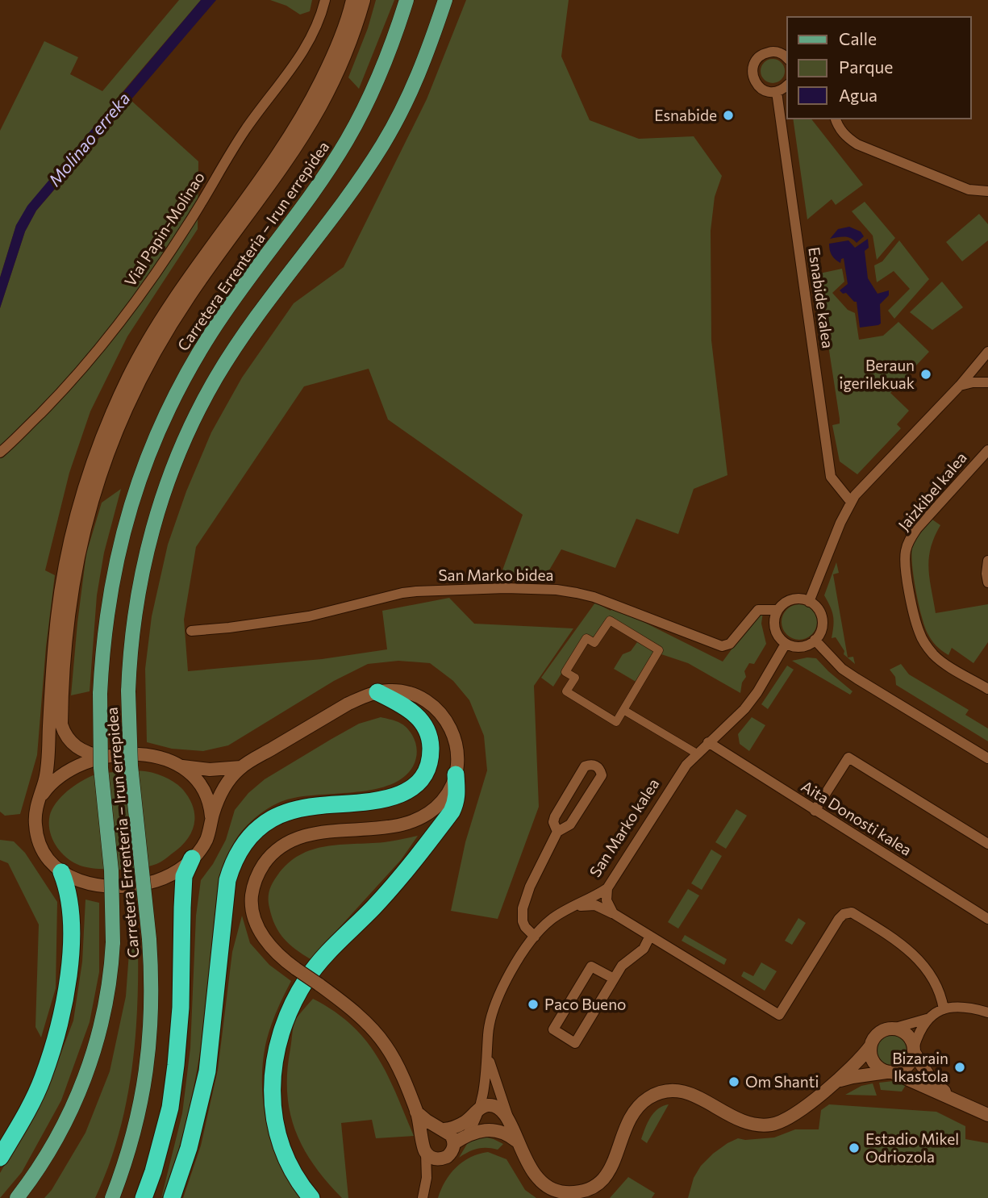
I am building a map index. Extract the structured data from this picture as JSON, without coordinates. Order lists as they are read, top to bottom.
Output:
{
  "streets": {
    "main road": ["Carretera Errenteria – Irun errepidea"],
    "street": [
      "Vial Papin-Molinao",
      "Esnabide kalea",
      "Jaizkibel kalea",
      "San Marko bidea",
      "Aita Donosti kalea",
      "San Marko kalea"
    ]
  },
  "crossings": [
    ["San Marko bidea", "San Marko kalea"],
    ["Aita Donosti kalea", "San Marko kalea"]
  ],
  "water": ["Molinao erreka"],
  "places": [
    "Esnabide",
    "Beraun igerilekuak",
    "Paco Bueno",
    "Bizarain Ikastola",
    "Om Shanti",
    "Estadio Mikel Odriozola"
  ],
  "legend": ["Calle", "Parque", "Agua"]
}
